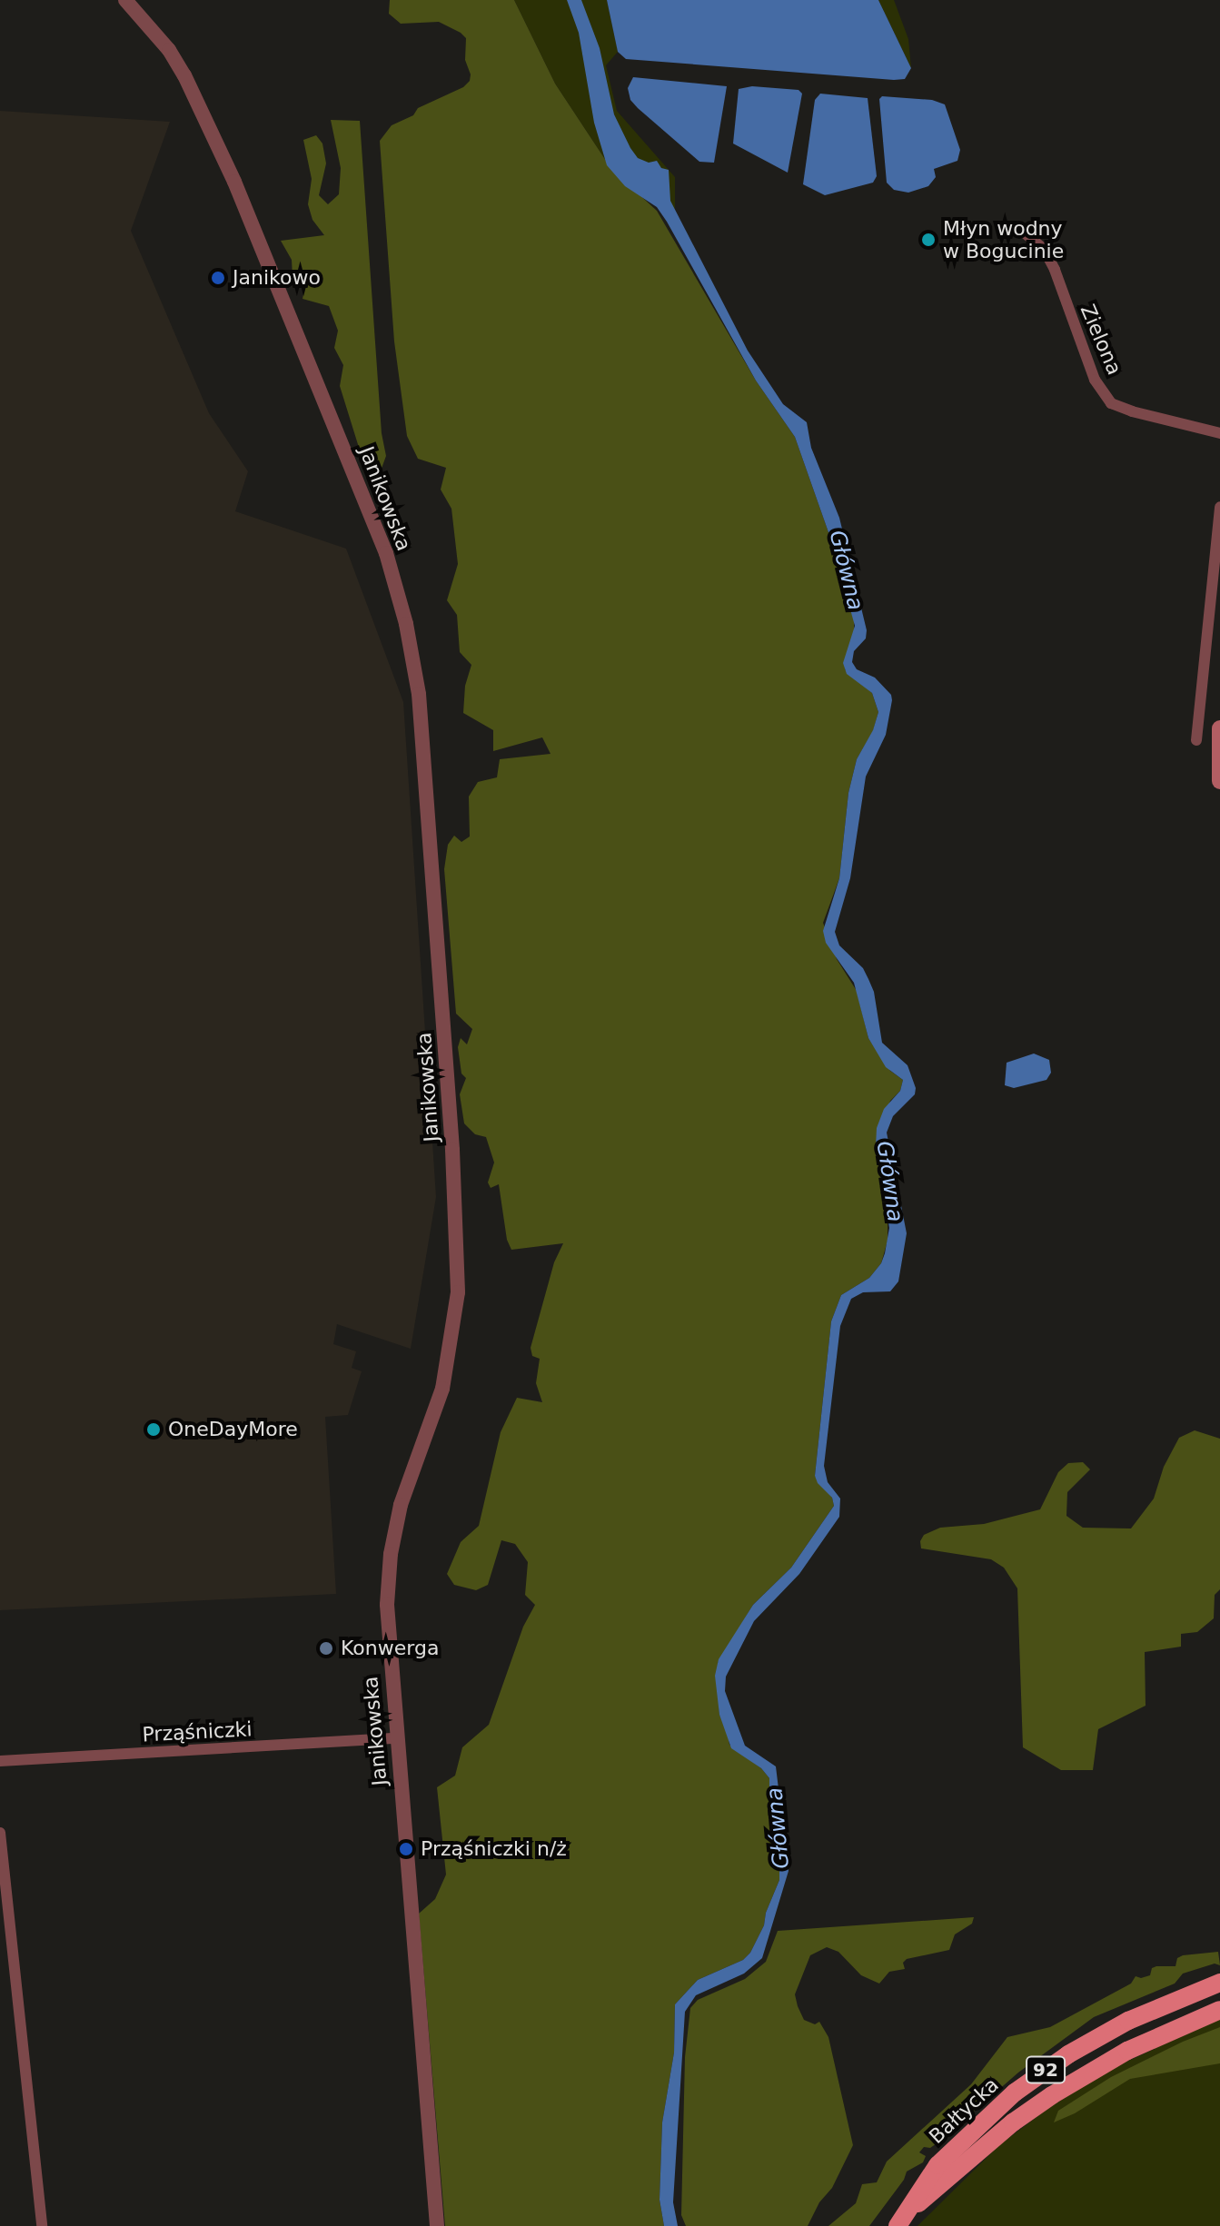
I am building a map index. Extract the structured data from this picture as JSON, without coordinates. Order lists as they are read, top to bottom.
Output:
{
  "streets": {
    "main road": ["92", "Bałtycka"],
    "street": ["Zielona", "Janikowska", "Prząśniczki"]
  },
  "crossings": [
    ["Janikowska", "Prząśniczki"]
  ],
  "water": ["Główna"],
  "places": [
    "Młyn wodny w Bogucinie",
    "Janikowo",
    "OneDayMore",
    "Konwerga",
    "Prząśniczki n/ż"
  ]
}
